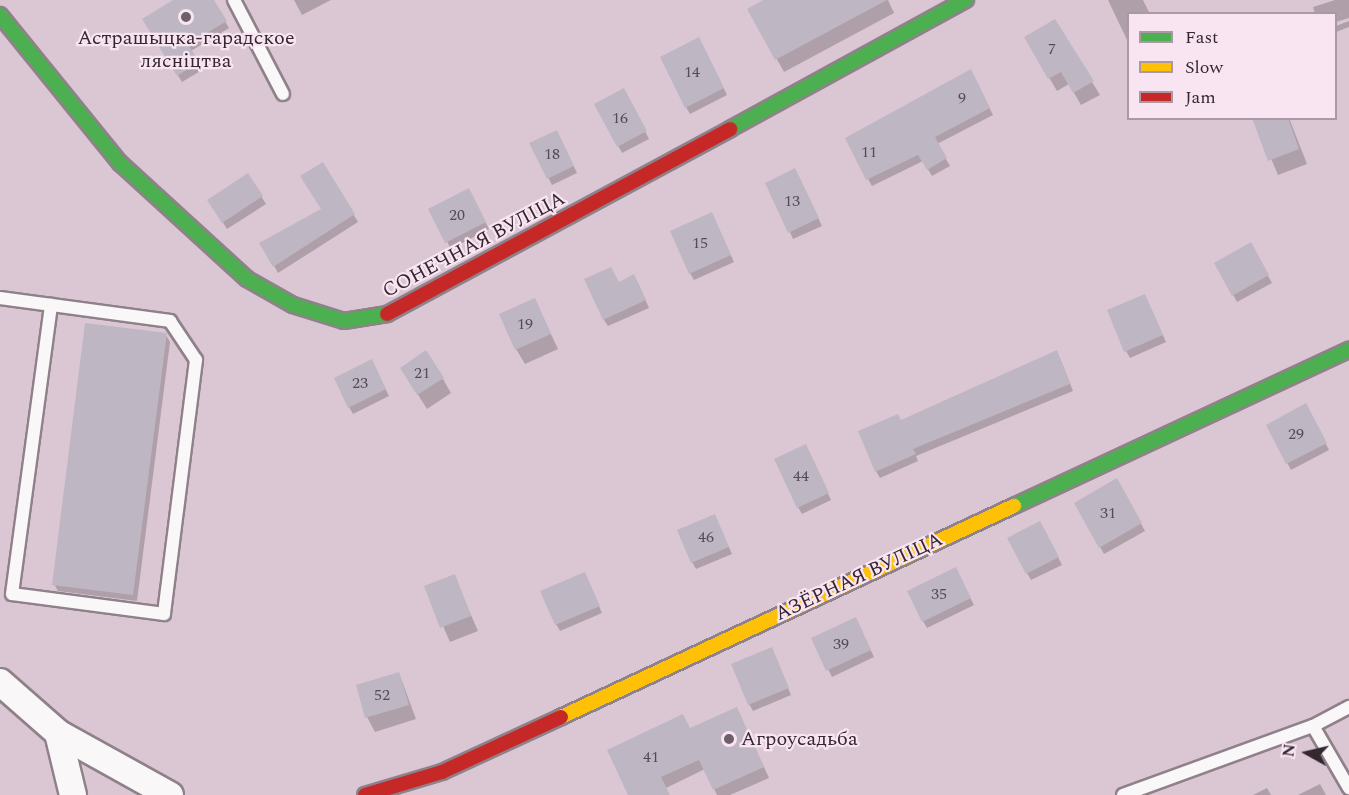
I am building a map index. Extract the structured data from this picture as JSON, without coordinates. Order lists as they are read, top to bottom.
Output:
{
  "streets": {
    "street": ["СОНЕЧНАЯ ВУЛІЦА", "АЗЁРНАЯ ВУЛІЦА"]
  },
  "places": ["Астрашыцка-гарадское лясніцтва", "Агроусадьба"],
  "house_numbers": [
    "7",
    "14",
    "9",
    "16",
    "11",
    "18",
    "13",
    "20",
    "15",
    "19",
    "21",
    "23",
    "29",
    "44",
    "31",
    "46",
    "35",
    "39",
    "52",
    "41"
  ],
  "legend": ["Fast", "Slow", "Jam"],
  "north": "left"
}
